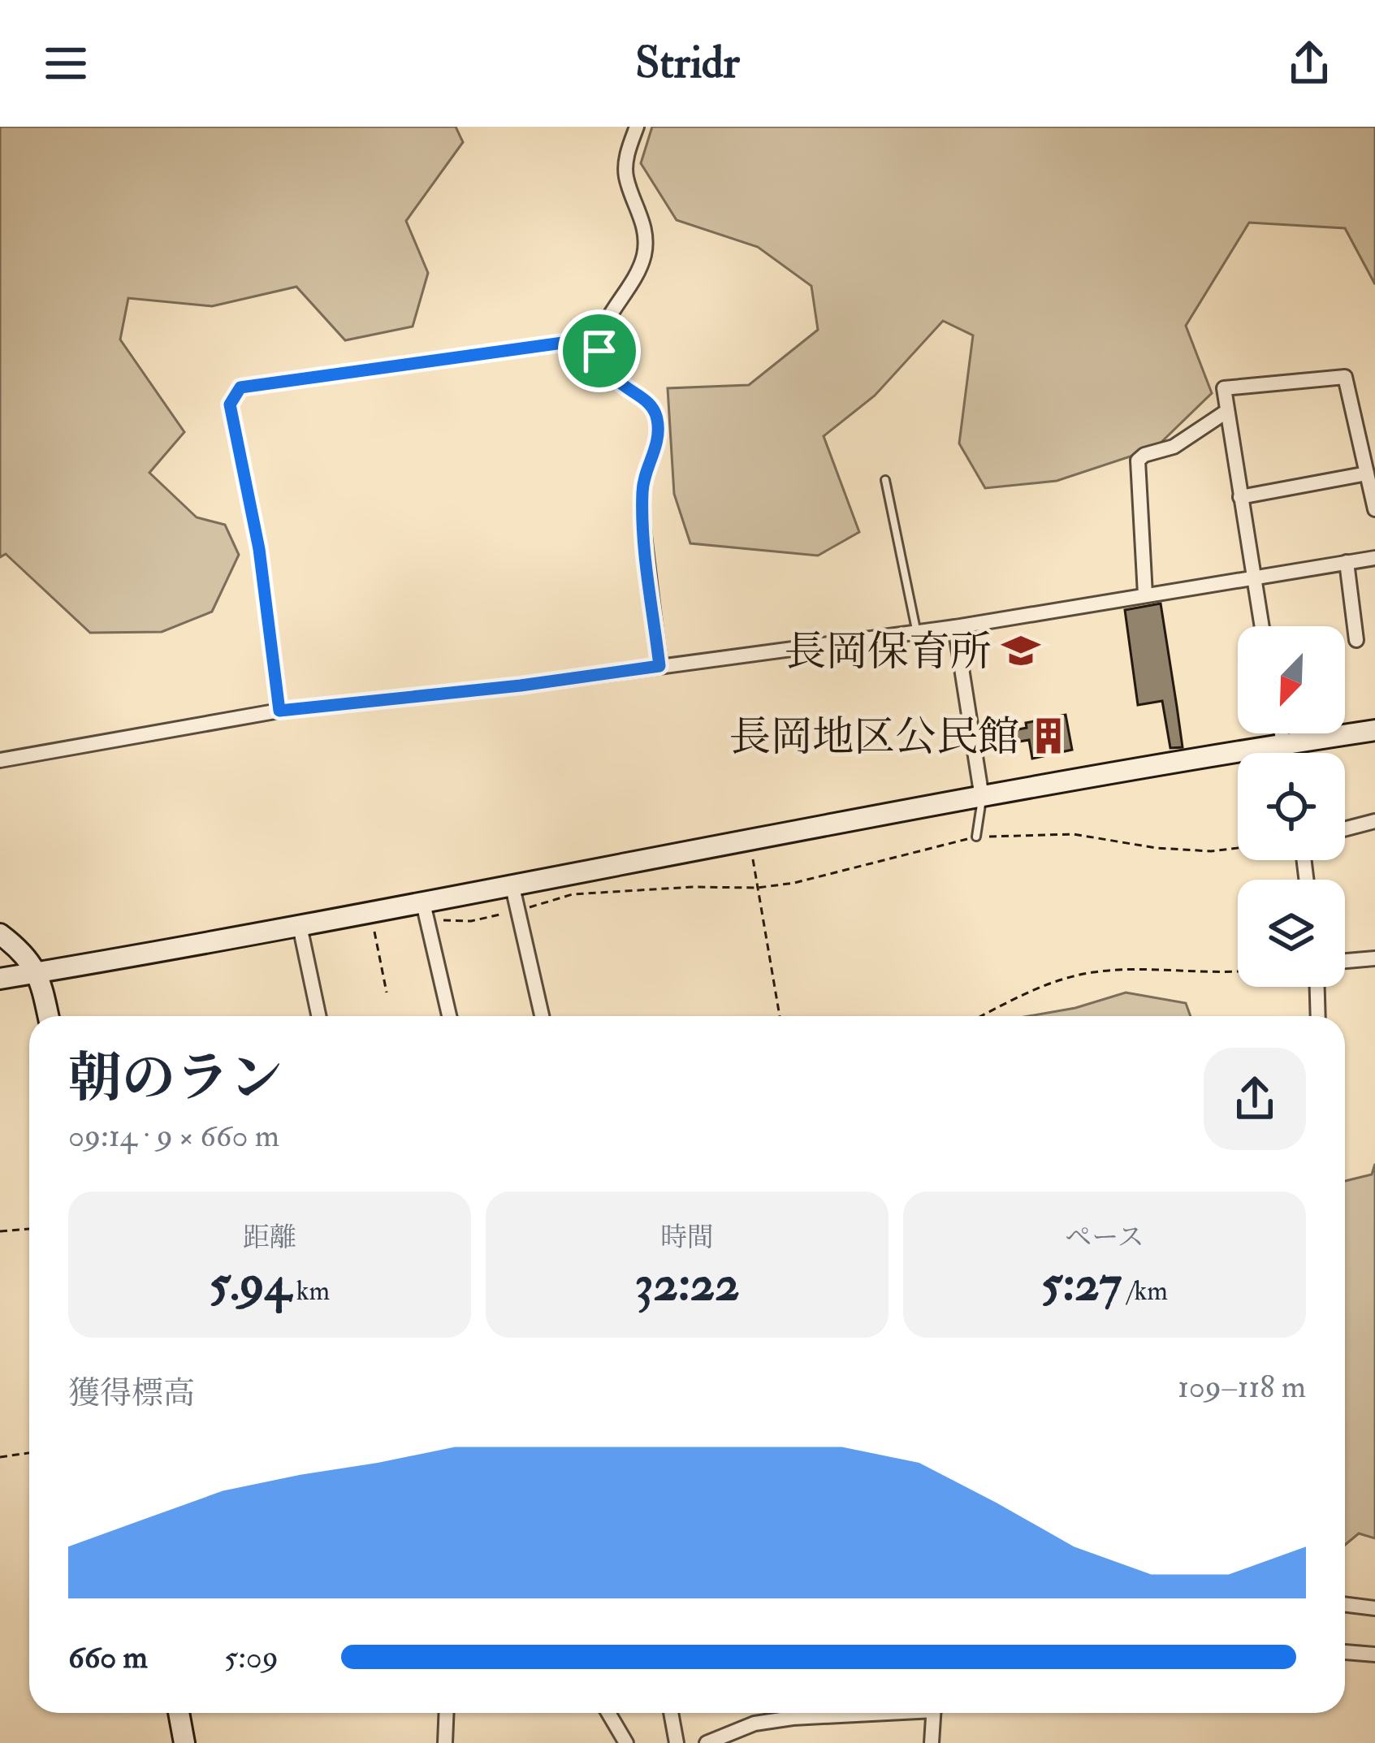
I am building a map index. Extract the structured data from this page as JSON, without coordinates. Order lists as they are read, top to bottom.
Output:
{
  "places": {
    "school or university": ["長岡保育所"],
    "building": ["長岡地区公民館"]
  },
  "north": "bottom left",
  "page": {
    "header": "Stridr",
    "heading": ["朝のラン", "09:14 · 9 × 660 m"],
    "stats": [
      ["距離", "5.94 km"],
      ["時間", "32:22"],
      ["ペース", "5:27 /km"]
    ],
    "chart": ["獲得標高", "109–118 m"],
    "list": [
      {
        "name": "660 m",
        "note": "5:09"
      }
    ]
  }
}
